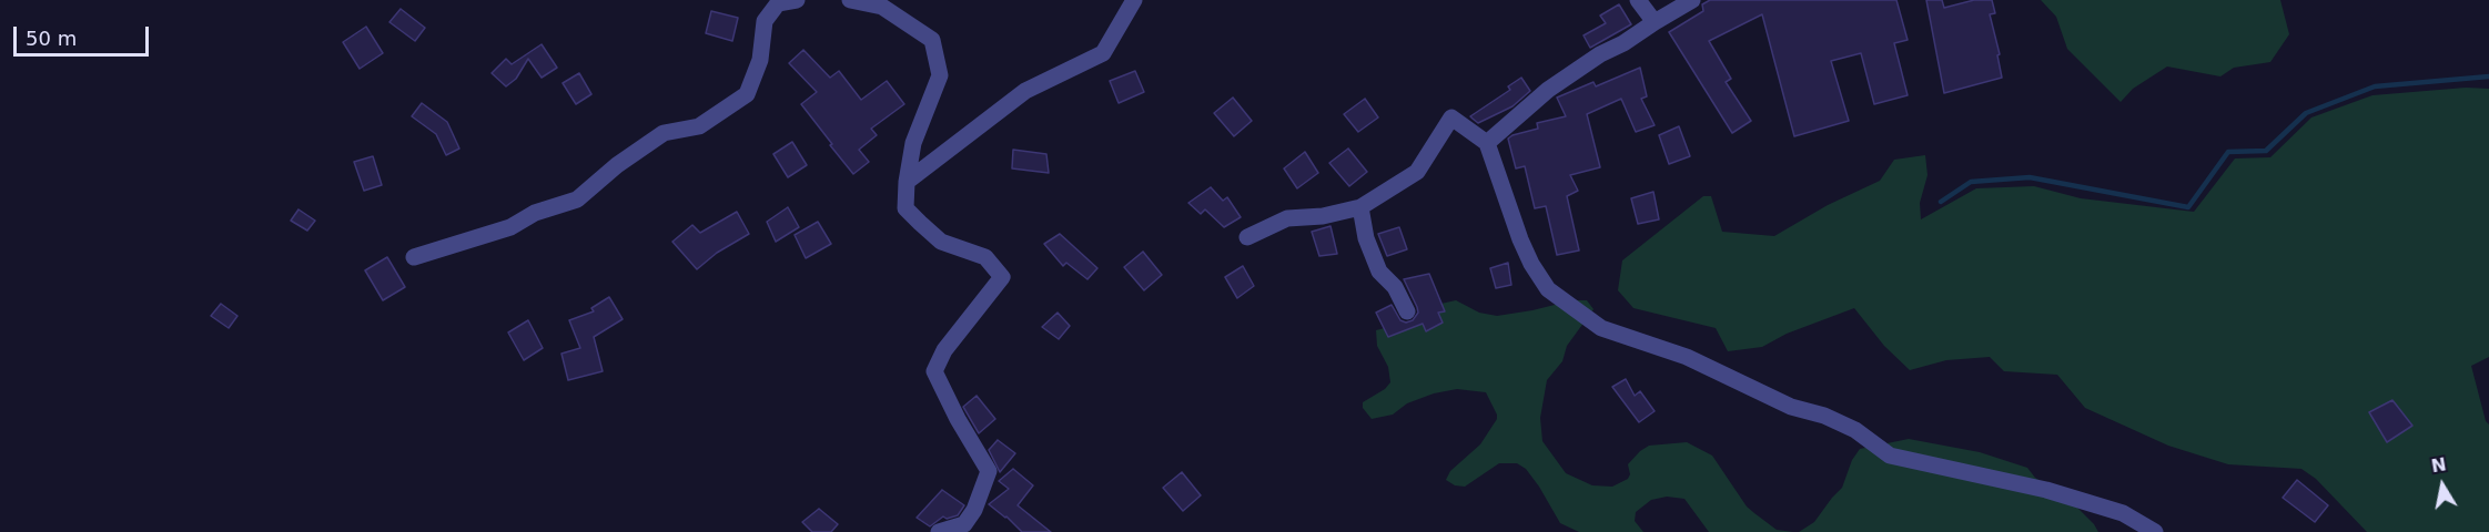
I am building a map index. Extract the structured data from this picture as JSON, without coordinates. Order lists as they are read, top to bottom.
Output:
{
  "scale_bar": "50 m",
  "north": "top"
}
